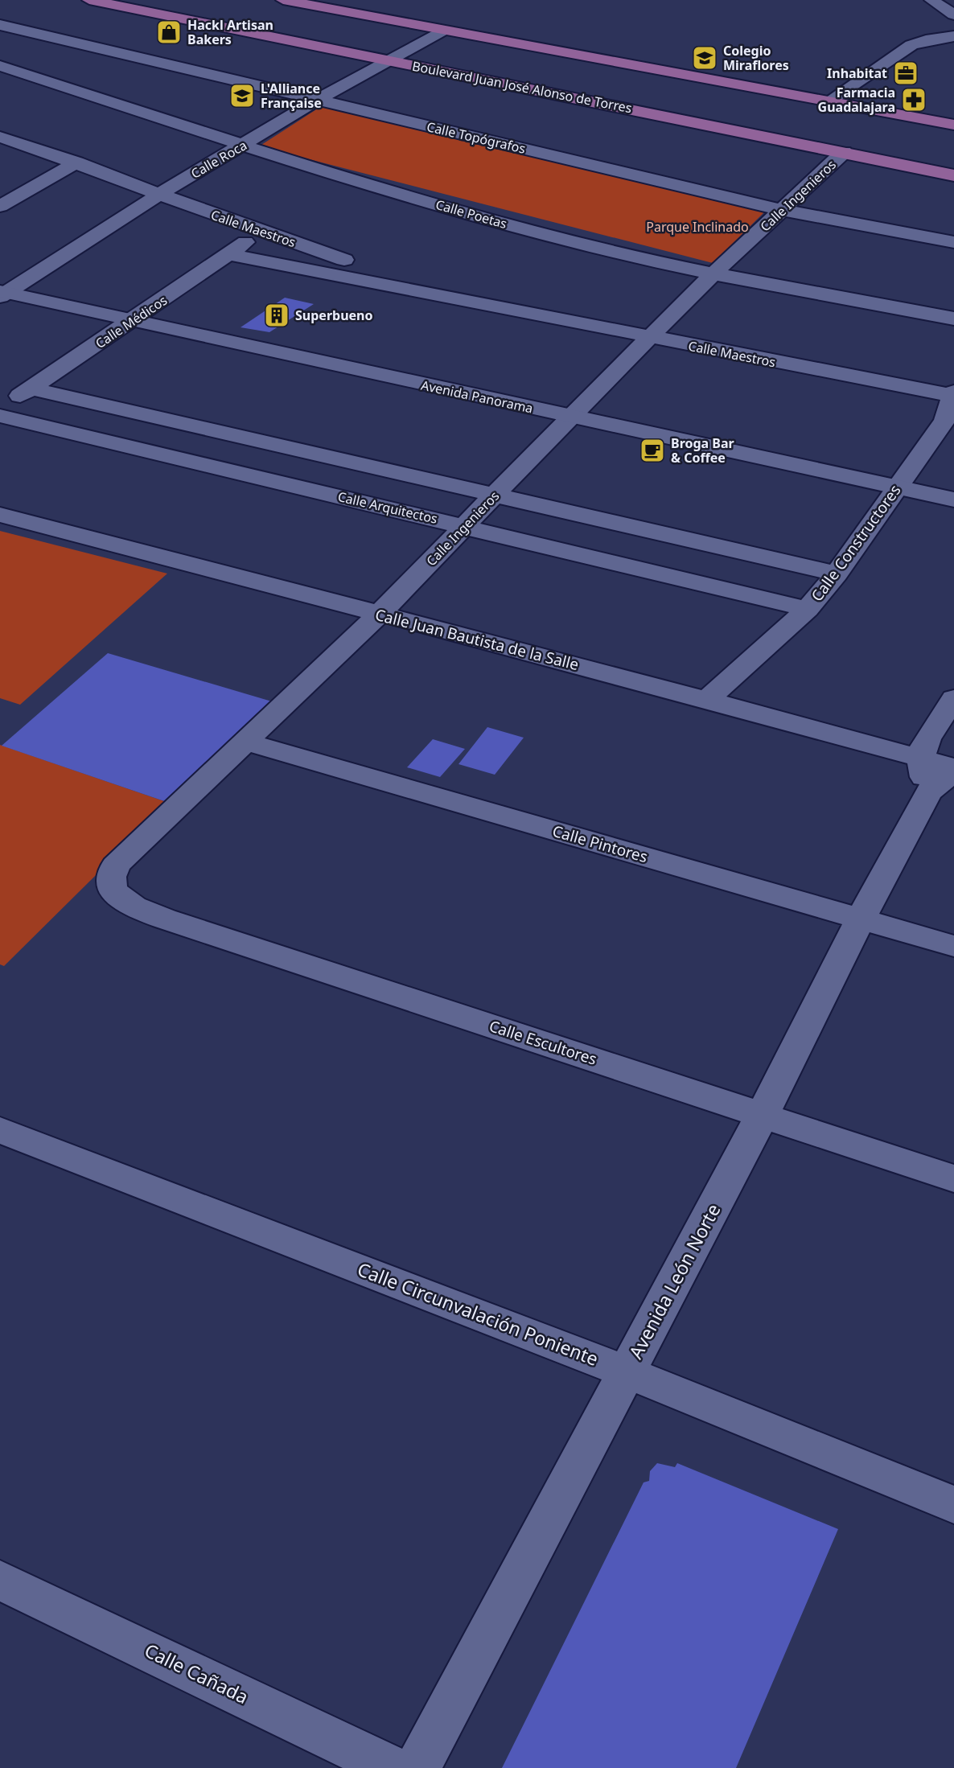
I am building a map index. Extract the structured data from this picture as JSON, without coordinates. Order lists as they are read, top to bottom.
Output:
{
  "streets": {
    "main road": ["Boulevard Juan José Alonso de Torres"],
    "street": [
      "Calle Topógrafos",
      "Calle Roca",
      "Calle Ingenieros",
      "Calle Poetas",
      "Calle Maestros",
      "Calle Médicos",
      "Avenida Panorama",
      "Calle Arquitectos",
      "Calle Constructores",
      "Calle Juan Bautista de la Salle",
      "Calle Pintores",
      "Calle Escultores",
      "Avenida León Norte",
      "Calle Circunvalación Poniente",
      "Calle Cañada"
    ]
  },
  "crossings": [
    ["Boulevard Juan José Alonso de Torres", "Calle Roca"],
    ["Boulevard Juan José Alonso de Torres", "Calle Ingenieros"],
    ["Calle Topógrafos", "Calle Roca"],
    ["Calle Topógrafos", "Calle Ingenieros"],
    ["Calle Roca", "Calle Poetas"],
    ["Calle Roca", "Calle Maestros"],
    ["Calle Roca", "Avenida Panorama"],
    ["Calle Ingenieros", "Calle Poetas"],
    ["Calle Ingenieros", "Calle Maestros"],
    ["Calle Ingenieros", "Avenida Panorama"],
    ["Calle Ingenieros", "Calle Arquitectos"],
    ["Calle Ingenieros", "Calle Juan Bautista de la Salle"],
    ["Calle Ingenieros", "Calle Pintores"],
    ["Calle Ingenieros", "Calle Escultores"],
    ["Calle Maestros", "Calle Médicos"],
    ["Calle Maestros", "Calle Constructores"],
    ["Calle Médicos", "Avenida Panorama"],
    ["Avenida Panorama", "Calle Constructores"],
    ["Calle Arquitectos", "Calle Constructores"],
    ["Calle Constructores", "Calle Juan Bautista de la Salle"],
    ["Calle Juan Bautista de la Salle", "Avenida León Norte"],
    ["Calle Pintores", "Avenida León Norte"],
    ["Calle Escultores", "Avenida León Norte"],
    ["Avenida León Norte", "Calle Circunvalación Poniente"]
  ],
  "parks": ["Parque Inclinado"],
  "places": {
    "shop": ["Hackl Artisan Bakers"],
    "school or university": ["Colegio Miraflores", "L'Alliance Française"],
    "office": ["Inhabitat"],
    "pharmacy": ["Farmacia Guadalajara"],
    "building": ["Superbueno"],
    "cafe": ["Broga Bar & Coffee"]
  }
}
